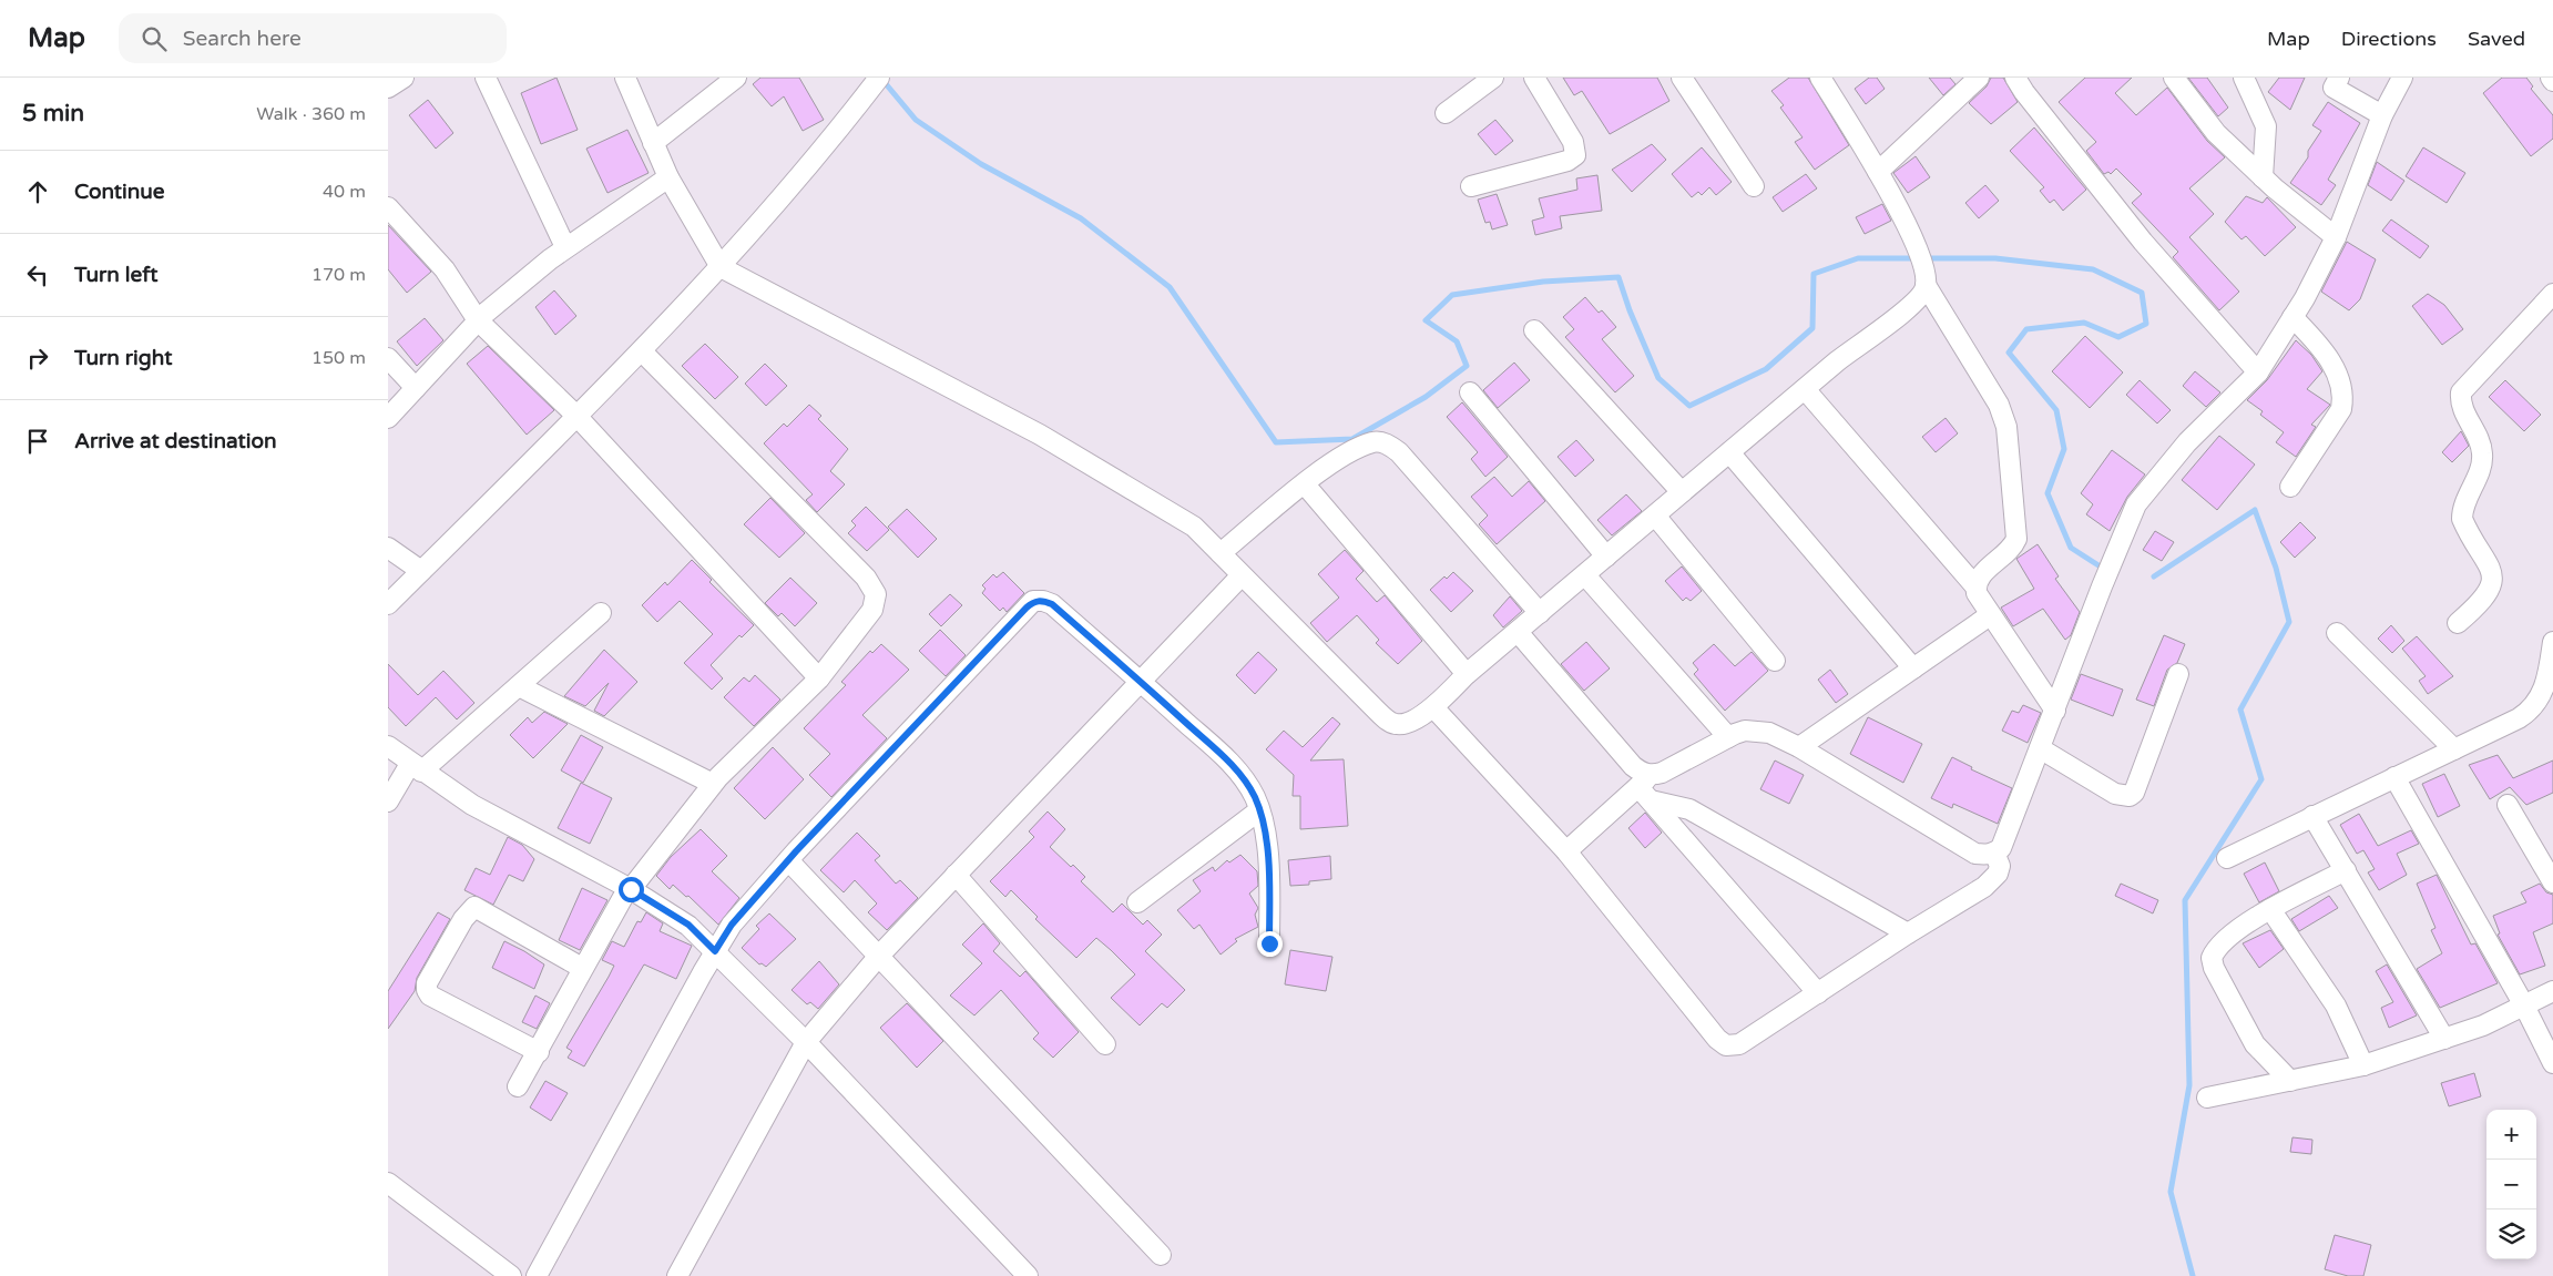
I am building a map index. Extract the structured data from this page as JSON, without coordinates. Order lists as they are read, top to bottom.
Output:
{
  "page": {
    "header": "Map",
    "search": "Search here",
    "nav": ["Map", "Directions", "Saved"],
    "heading": ["5 min", "Walk · 360 m"],
    "list": [
      ["Continue", "40 m"],
      ["Turn left", "170 m"],
      ["Turn right", "150 m"],
      "Arrive at destination"
    ],
    "map_buttons": ["+", "−"]
  }
}
